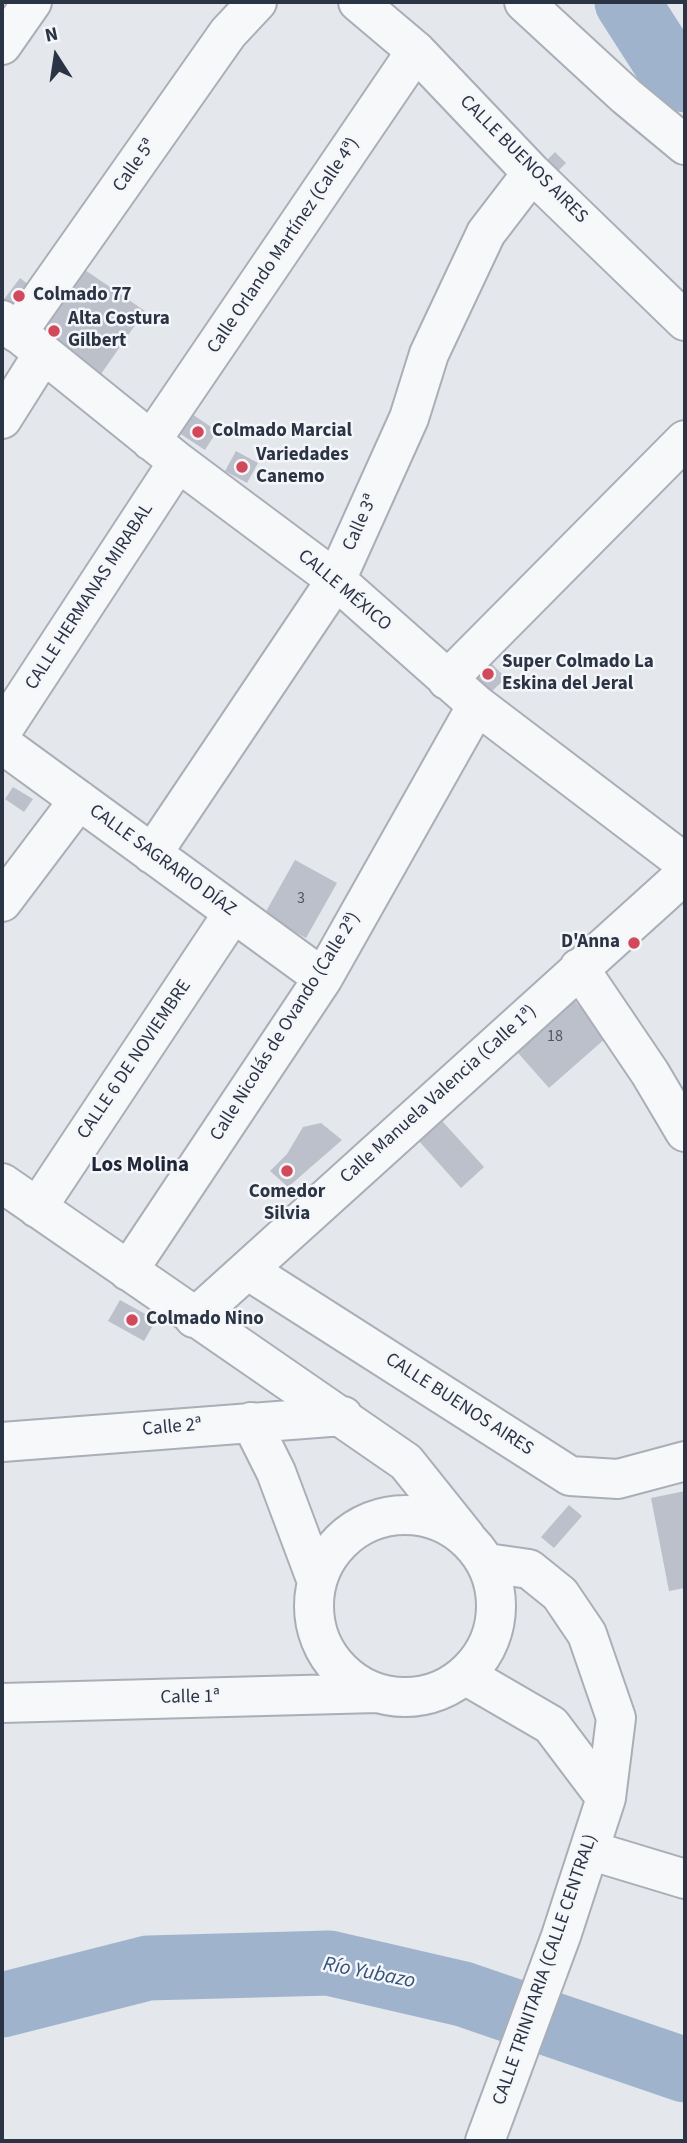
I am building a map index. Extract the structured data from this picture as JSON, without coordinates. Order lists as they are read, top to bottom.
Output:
{
  "streets": {
    "street": [
      "CALLE BUENOS AIRES",
      "Calle 5ª",
      "Calle Orlando Martínez (Calle 4ª)",
      "Calle 3ª",
      "CALLE MÉXICO",
      "CALLE HERMANAS MIRABAL",
      "CALLE SAGRARIO DÍAZ",
      "Calle Nicolás de Ovando (Calle 2ª)",
      "CALLE 6 DE NOVIEMBRE",
      "Calle Manuela Valencia (Calle 1ª)",
      "Calle 2ª",
      "Calle 1ª",
      "CALLE TRINITARIA (CALLE CENTRAL)"
    ]
  },
  "crossings": [
    ["CALLE BUENOS AIRES", "Calle Orlando Martínez (Calle 4ª)"],
    ["CALLE BUENOS AIRES", "Calle 3ª"],
    ["CALLE BUENOS AIRES", "Calle Manuela Valencia (Calle 1ª)"],
    ["Calle 5ª", "CALLE MÉXICO"],
    ["Calle Orlando Martínez (Calle 4ª)", "CALLE MÉXICO"],
    ["Calle Orlando Martínez (Calle 4ª)", "CALLE HERMANAS MIRABAL"],
    ["Calle 3ª", "CALLE MÉXICO"],
    ["Calle 3ª", "CALLE SAGRARIO DÍAZ"],
    ["CALLE MÉXICO", "CALLE HERMANAS MIRABAL"],
    ["CALLE MÉXICO", "Calle Nicolás de Ovando (Calle 2ª)"],
    ["CALLE SAGRARIO DÍAZ", "Calle Nicolás de Ovando (Calle 2ª)"],
    ["CALLE SAGRARIO DÍAZ", "CALLE 6 DE NOVIEMBRE"],
    ["Calle 1ª", "CALLE TRINITARIA (CALLE CENTRAL)"]
  ],
  "districts": ["Los Molina"],
  "water": ["Río Yubazo"],
  "places": [
    "Colmado 77",
    "Alta Costura Gilbert",
    "Colmado Marcial",
    "Variedades Canemo",
    "Super Colmado La Eskina del Jeral",
    "D'Anna",
    "Comedor Silvia",
    "Colmado Nino"
  ],
  "house_numbers": ["3", "18"],
  "north": "top"
}
